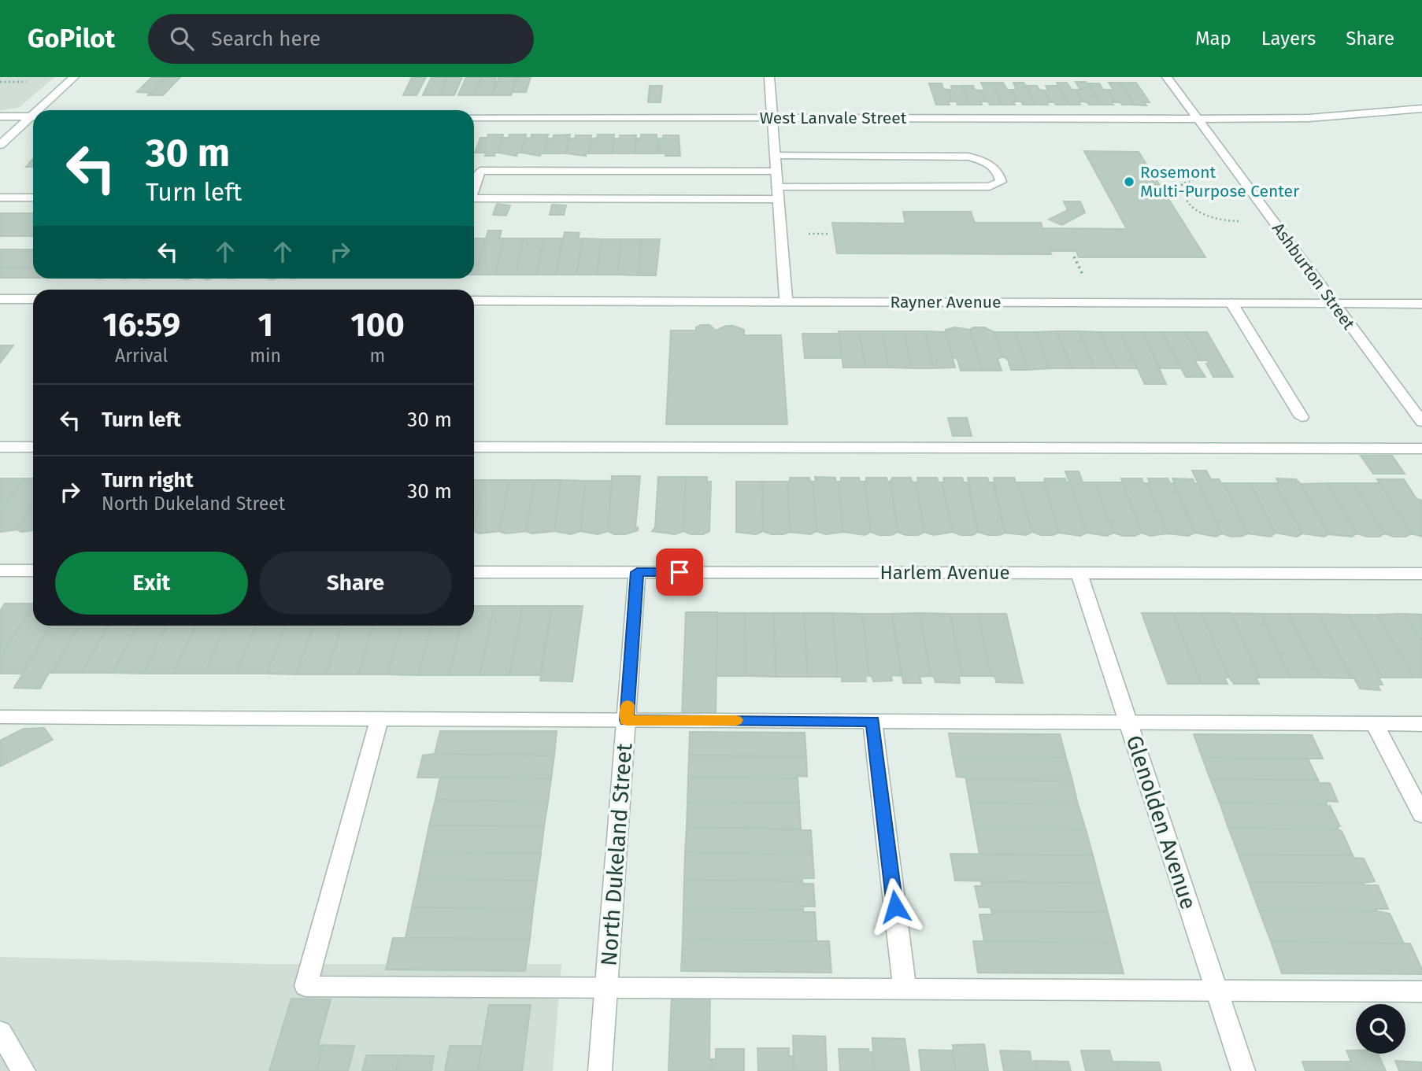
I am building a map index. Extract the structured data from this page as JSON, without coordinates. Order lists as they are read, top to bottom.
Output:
{
  "streets": {
    "street": [
      "West Lanvale Street",
      "Ashburton Street",
      "Rayner Avenue",
      "Harlem Avenue",
      "Glenolden Avenue",
      "North Dukeland Street"
    ]
  },
  "crossings": [
    ["West Lanvale Street", "Ashburton Street"],
    ["Ashburton Street", "Rayner Avenue"],
    ["Harlem Avenue", "Glenolden Avenue"],
    ["Harlem Avenue", "North Dukeland Street"]
  ],
  "places": ["Rosemont Multi-Purpose Center"],
  "page": {
    "header": "GoPilot",
    "search": "Search here",
    "nav": ["Map", "Layers", "Share"],
    "turn": ["30 m", "Turn left"],
    "eta": [
      "16:59",
      "Arrival",
      "1",
      "min",
      "100",
      "m"
    ],
    "list": [
      {
        "name": "Turn left",
        "value": "30 m"
      },
      {
        "name": "Turn right",
        "note": "North Dukeland Street",
        "value": "30 m"
      }
    ],
    "buttons": ["Exit", "Share"]
  }
}
